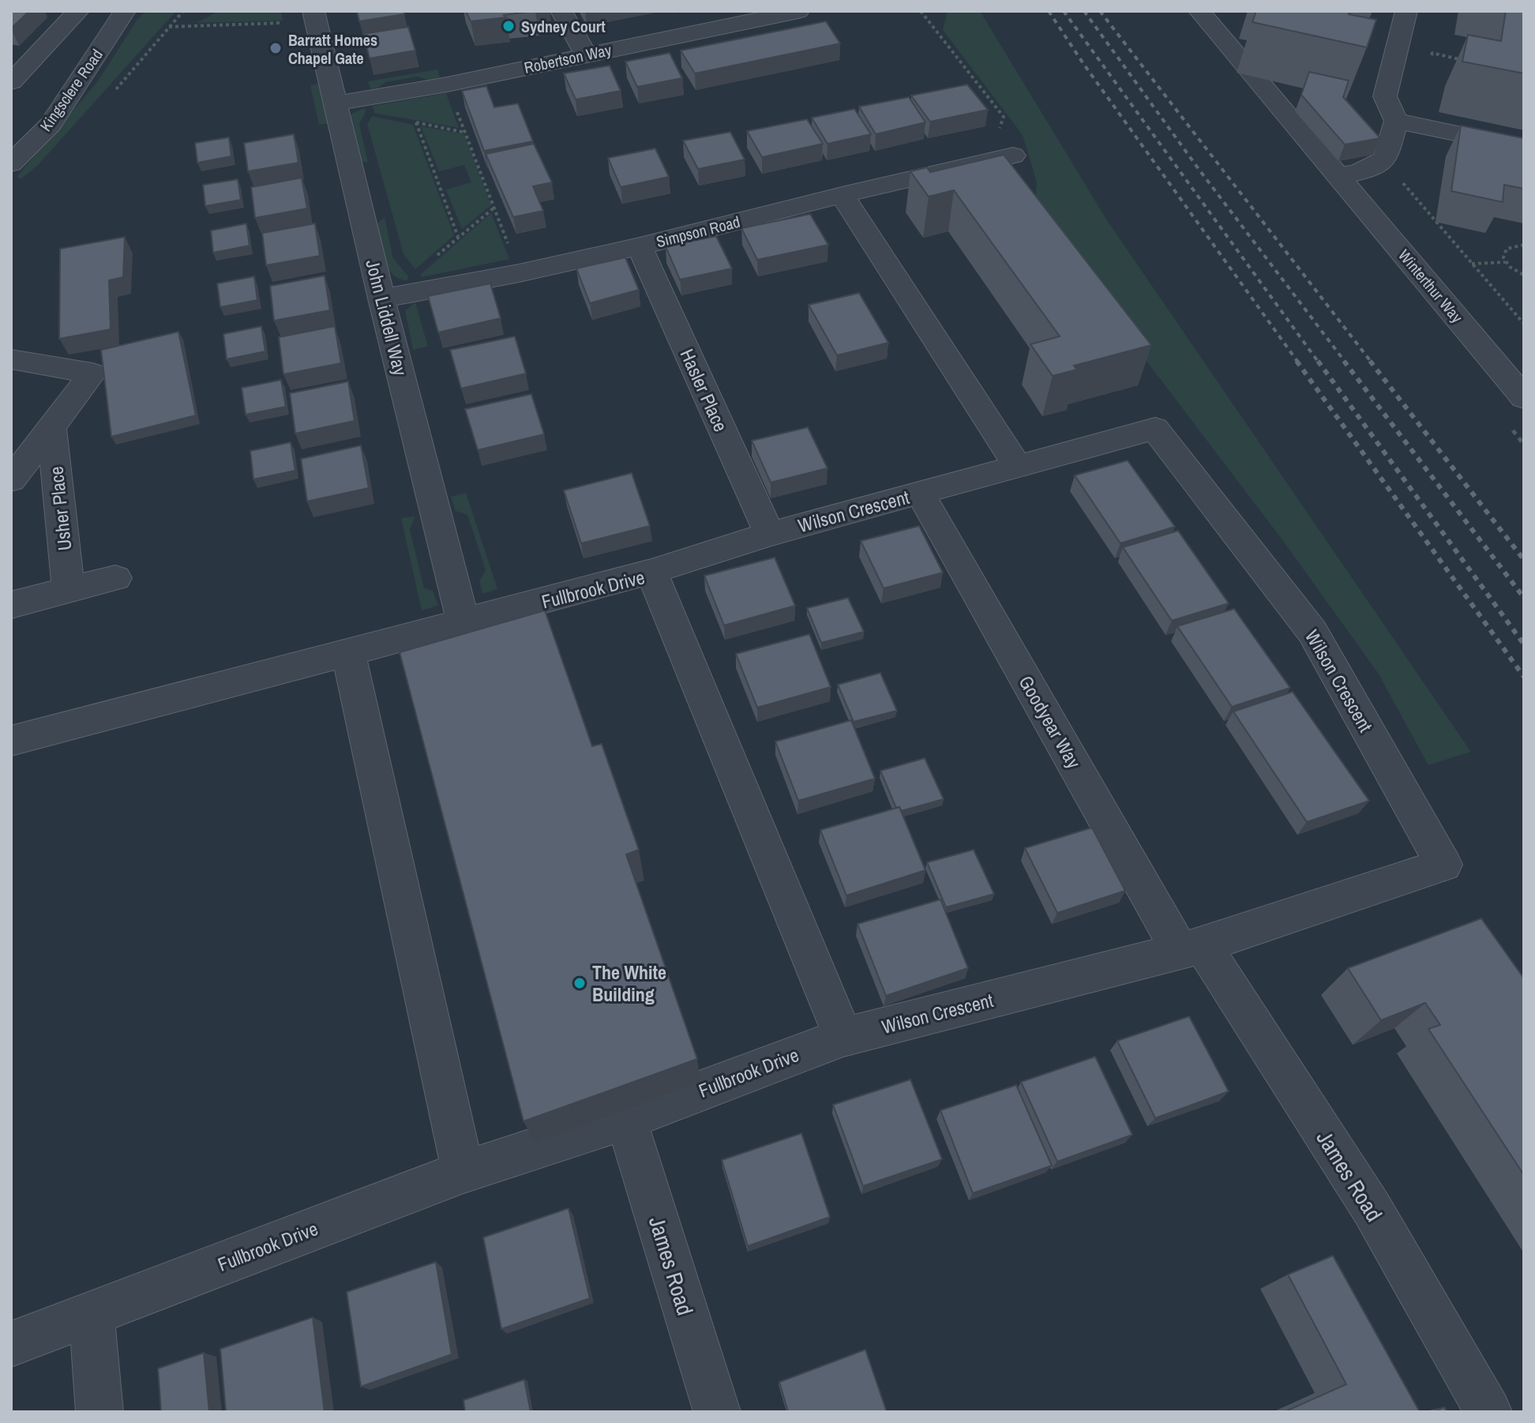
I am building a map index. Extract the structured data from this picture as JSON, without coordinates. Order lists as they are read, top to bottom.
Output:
{
  "streets": {
    "street": [
      "Robertson Way",
      "Kingsclere Road",
      "Simpson Road",
      "Winterthur Way",
      "John Liddell Way",
      "Hasler Place",
      "Usher Place",
      "Wilson Crescent",
      "Fullbrook Drive",
      "Goodyear Way",
      "James Road"
    ]
  },
  "crossings": [
    ["Robertson Way", "John Liddell Way"],
    ["Simpson Road", "John Liddell Way"],
    ["Simpson Road", "Hasler Place"],
    ["John Liddell Way", "Fullbrook Drive"],
    ["Hasler Place", "Wilson Crescent"],
    ["Wilson Crescent", "Fullbrook Drive"],
    ["Wilson Crescent", "Goodyear Way"],
    ["Wilson Crescent", "James Road"],
    ["Fullbrook Drive", "James Road"],
    ["Goodyear Way", "James Road"]
  ],
  "places": ["Sydney Court", "Barratt Homes Chapel Gate", "The White Building"]
}
